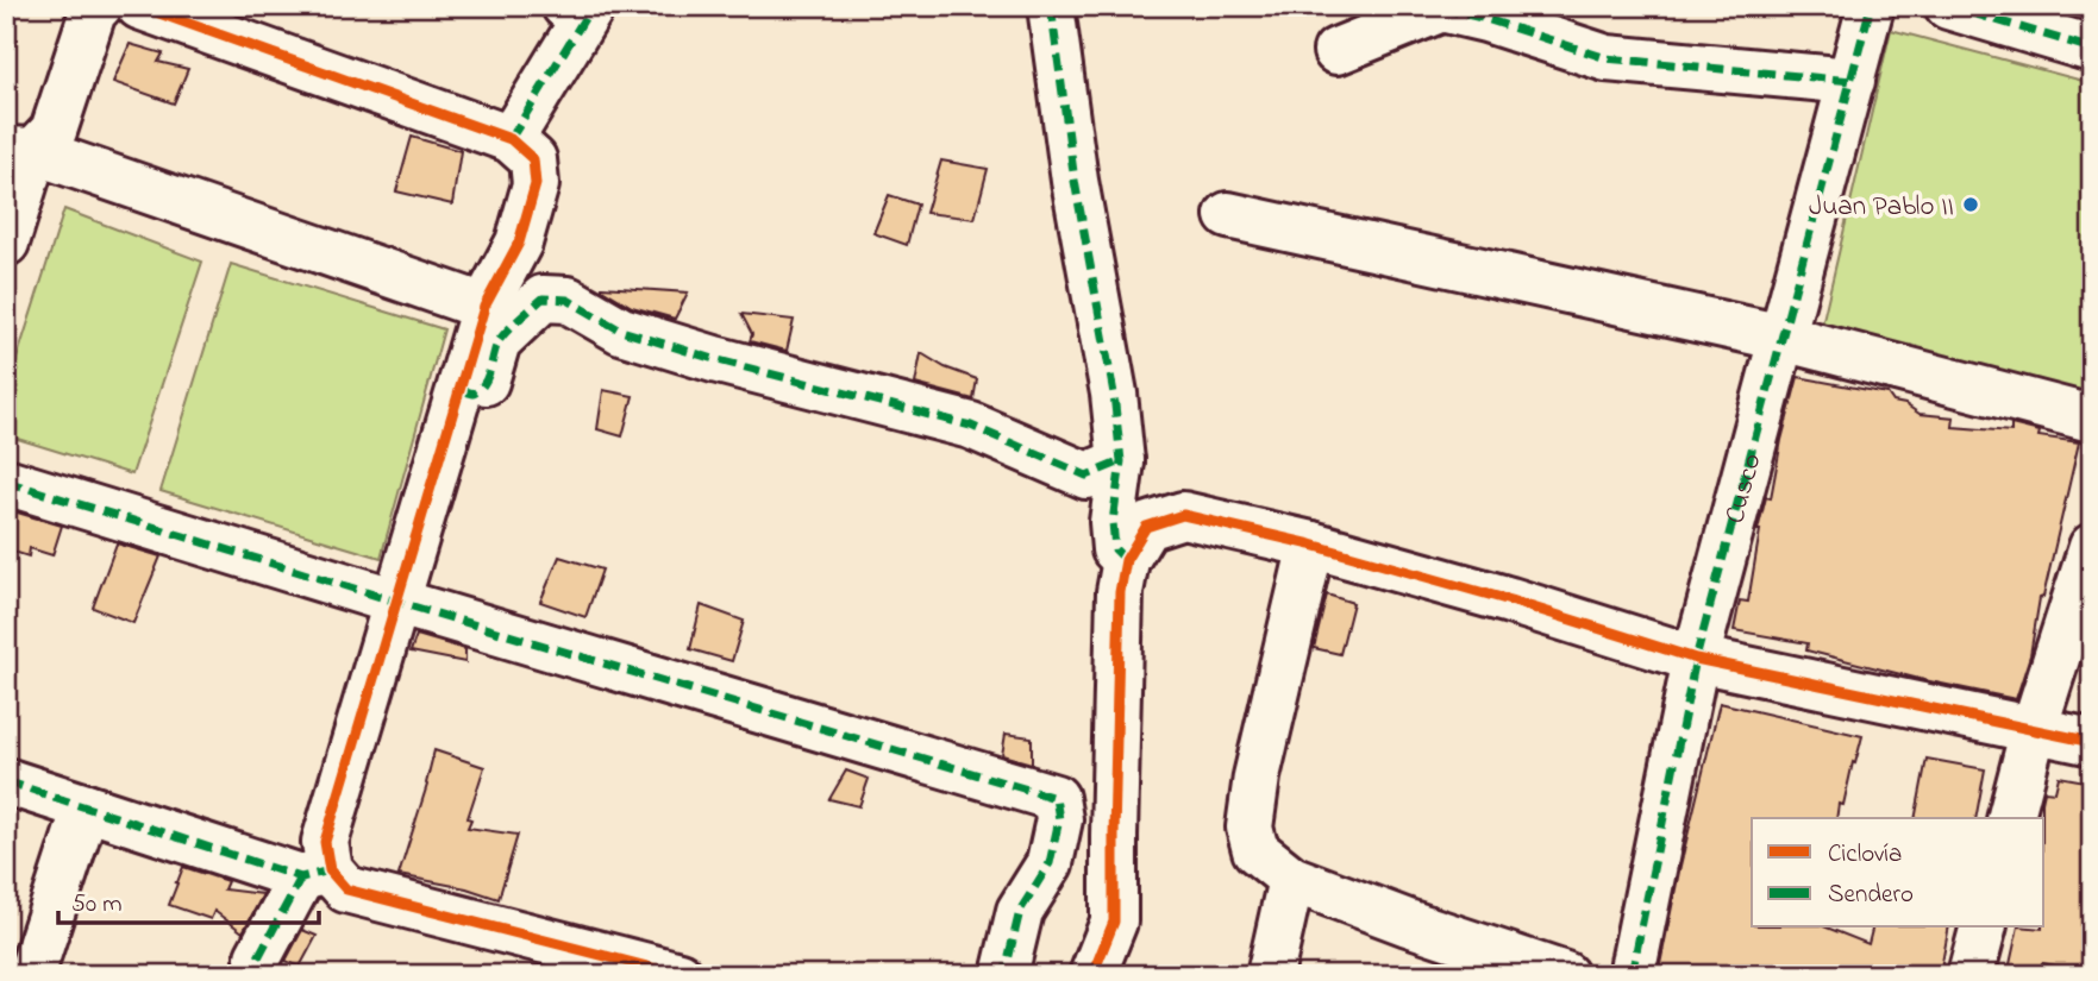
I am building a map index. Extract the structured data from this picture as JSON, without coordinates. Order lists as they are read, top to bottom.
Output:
{
  "streets": {
    "street": ["Cusco"]
  },
  "places": ["Juan Pablo II"],
  "legend": ["Ciclovía", "Sendero"],
  "scale_bar": "50 m"
}
